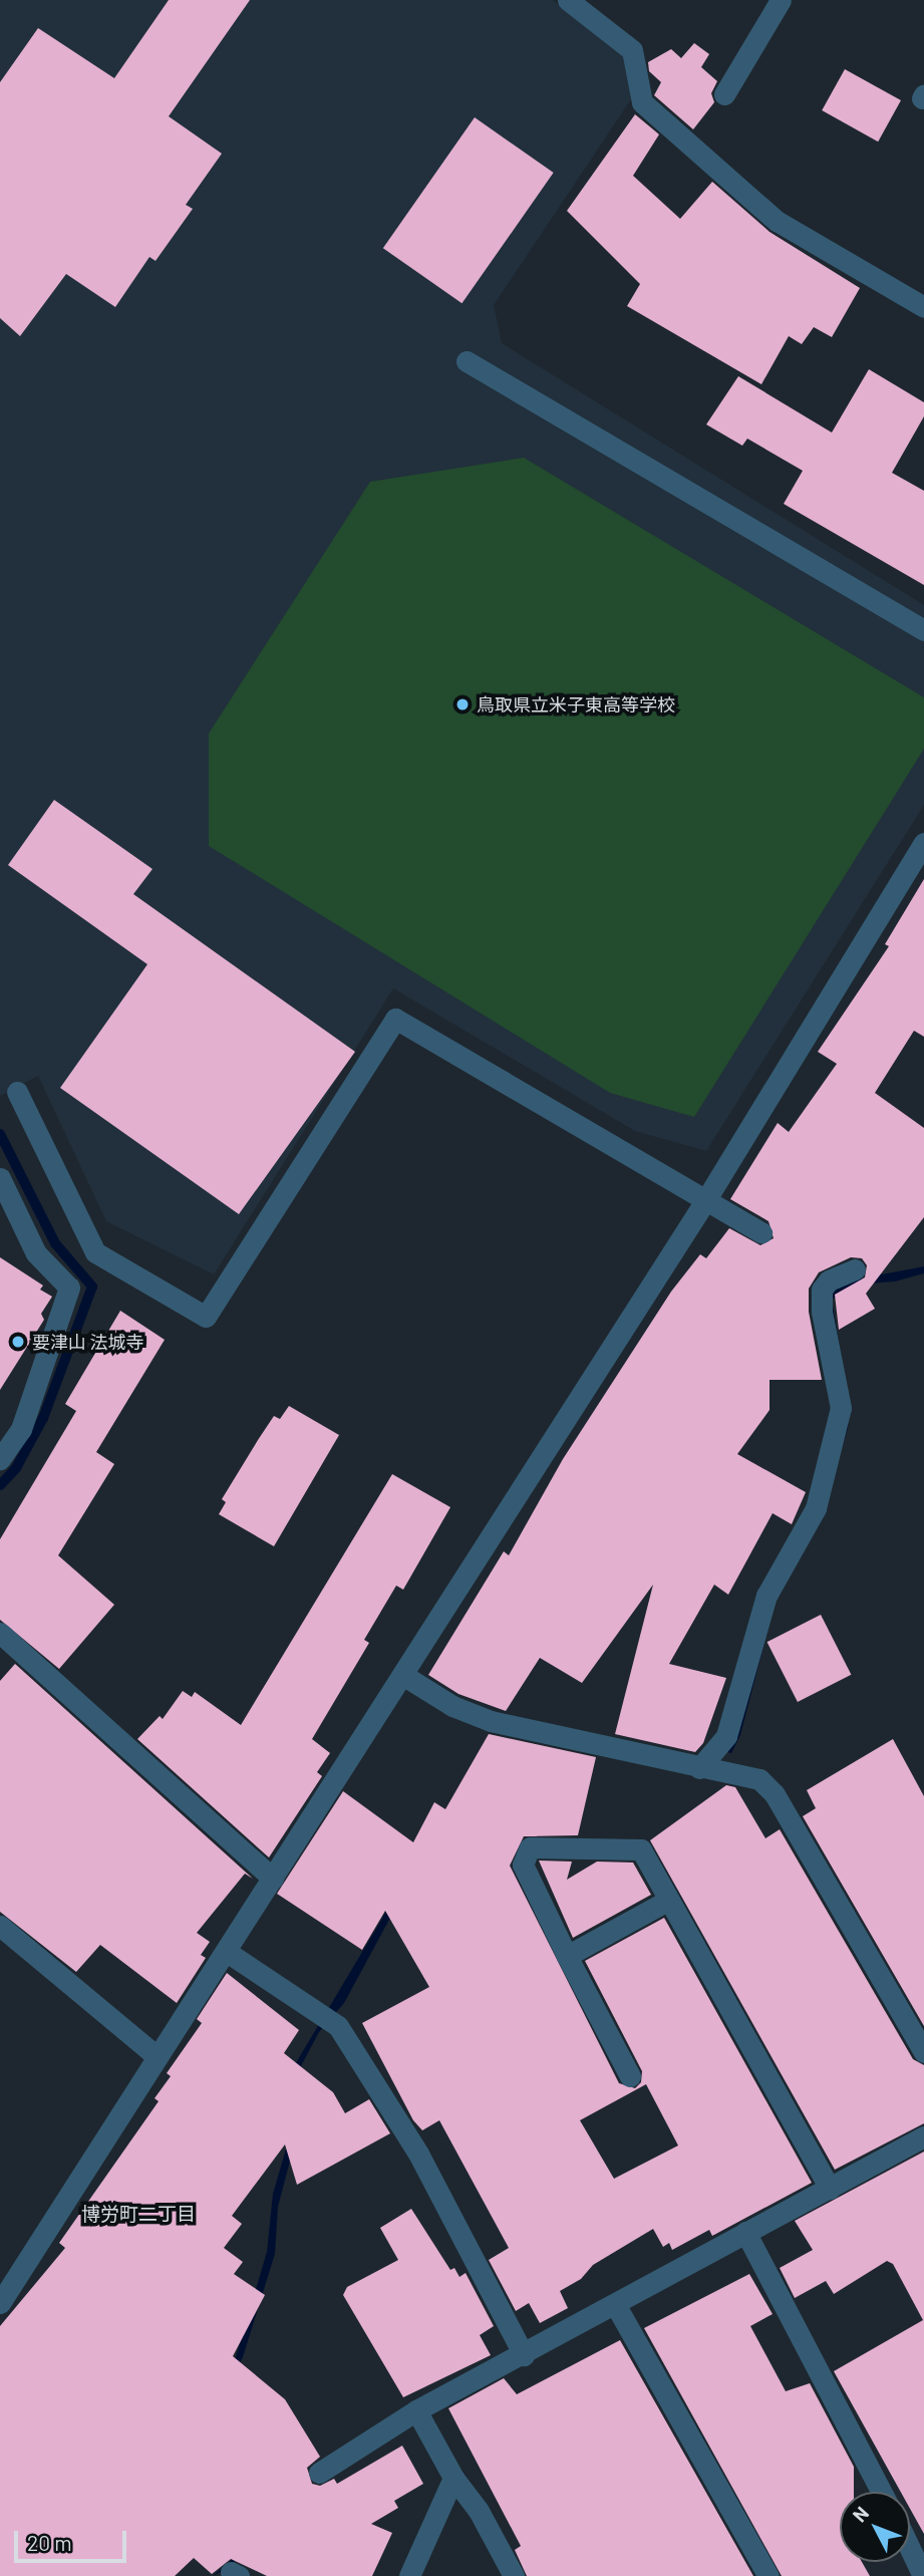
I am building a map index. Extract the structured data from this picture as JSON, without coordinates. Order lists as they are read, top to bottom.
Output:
{
  "districts": ["博労町二丁目"],
  "places": ["鳥取県立米子東高等学校", "要津山 法城寺"],
  "scale_bar": "20 m",
  "north": "top left"
}
